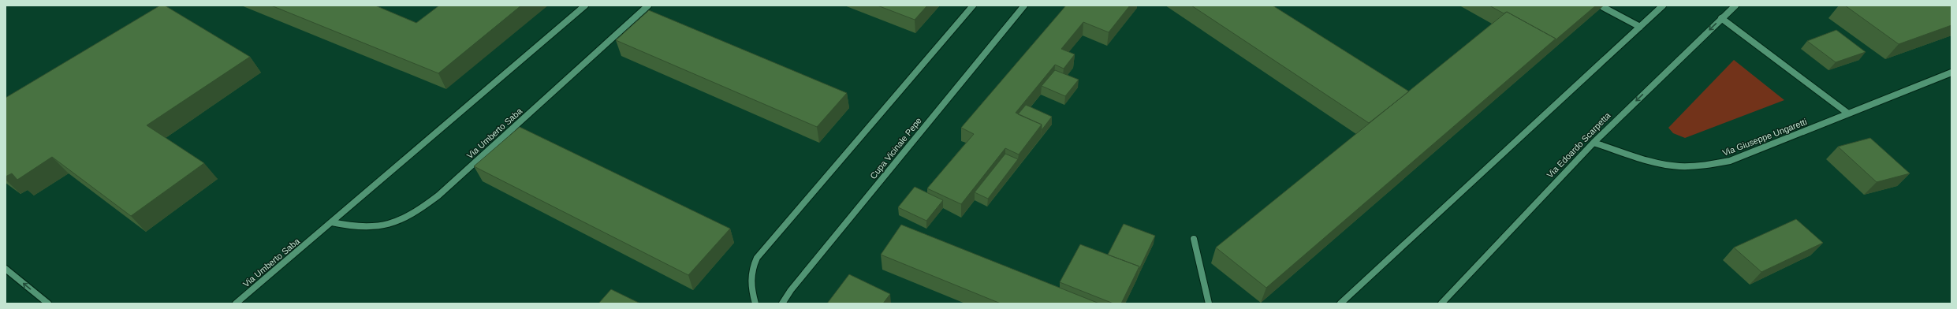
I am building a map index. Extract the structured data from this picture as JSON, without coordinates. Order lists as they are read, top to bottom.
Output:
{
  "streets": {
    "street": [
      "Via Umberto Saba",
      "Via Giuseppe Ungaretti",
      "Via Edoardo Scarpetta",
      "Cupa Vicinale Pepe"
    ]
  },
  "crossings": [
    ["Via Giuseppe Ungaretti", "Via Edoardo Scarpetta"]
  ]
}
